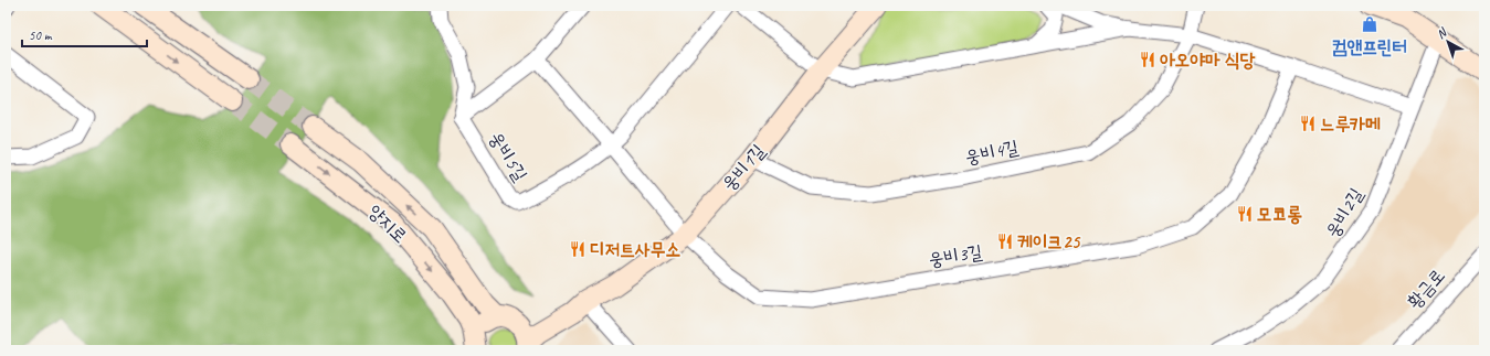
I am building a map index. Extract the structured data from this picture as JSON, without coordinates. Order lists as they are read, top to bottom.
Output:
{
  "streets": {
    "street": [
      "웅비4길",
      "웅비5길",
      "웅비1길",
      "웅비2길",
      "양지로",
      "웅비3길",
      "황금로"
    ]
  },
  "crossings": [
    ["웅비4길", "웅비1길"],
    ["웅비1길", "웅비3길"]
  ],
  "places": {
    "shop": ["컴앤프린터"],
    "restaurant": [
      "아오야마 식당",
      "느루카메",
      "모코롱",
      "케이크25",
      "디저트사무소"
    ]
  },
  "scale_bar": "50 m",
  "north": "top left"
}
